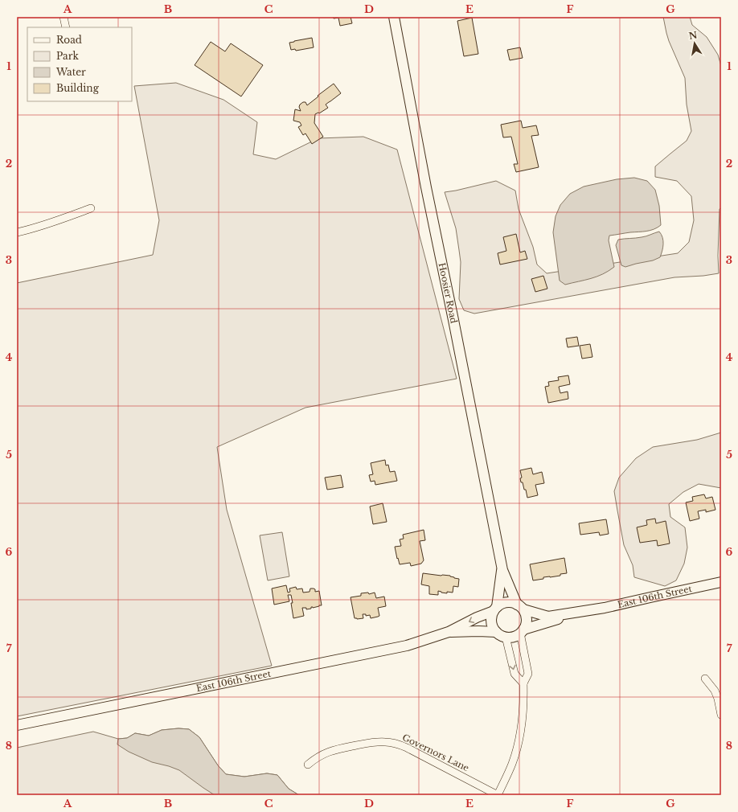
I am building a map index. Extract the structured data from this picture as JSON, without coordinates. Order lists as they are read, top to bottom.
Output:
{
  "streets": {
    "street": ["Hoosier Road", "East 106th Street", "Governors Lane"]
  },
  "crossings": [
    ["Hoosier Road", "East 106th Street"]
  ],
  "legend": [
    "Road",
    "Park",
    "Water",
    "Building"
  ],
  "north": "top",
  "grid": {
    "columns": [
      "A",
      "B",
      "C",
      "D",
      "E",
      "F",
      "G"
    ],
    "rows": [
      "1",
      "2",
      "3",
      "4",
      "5",
      "6",
      "7",
      "8"
    ]
  }
}
